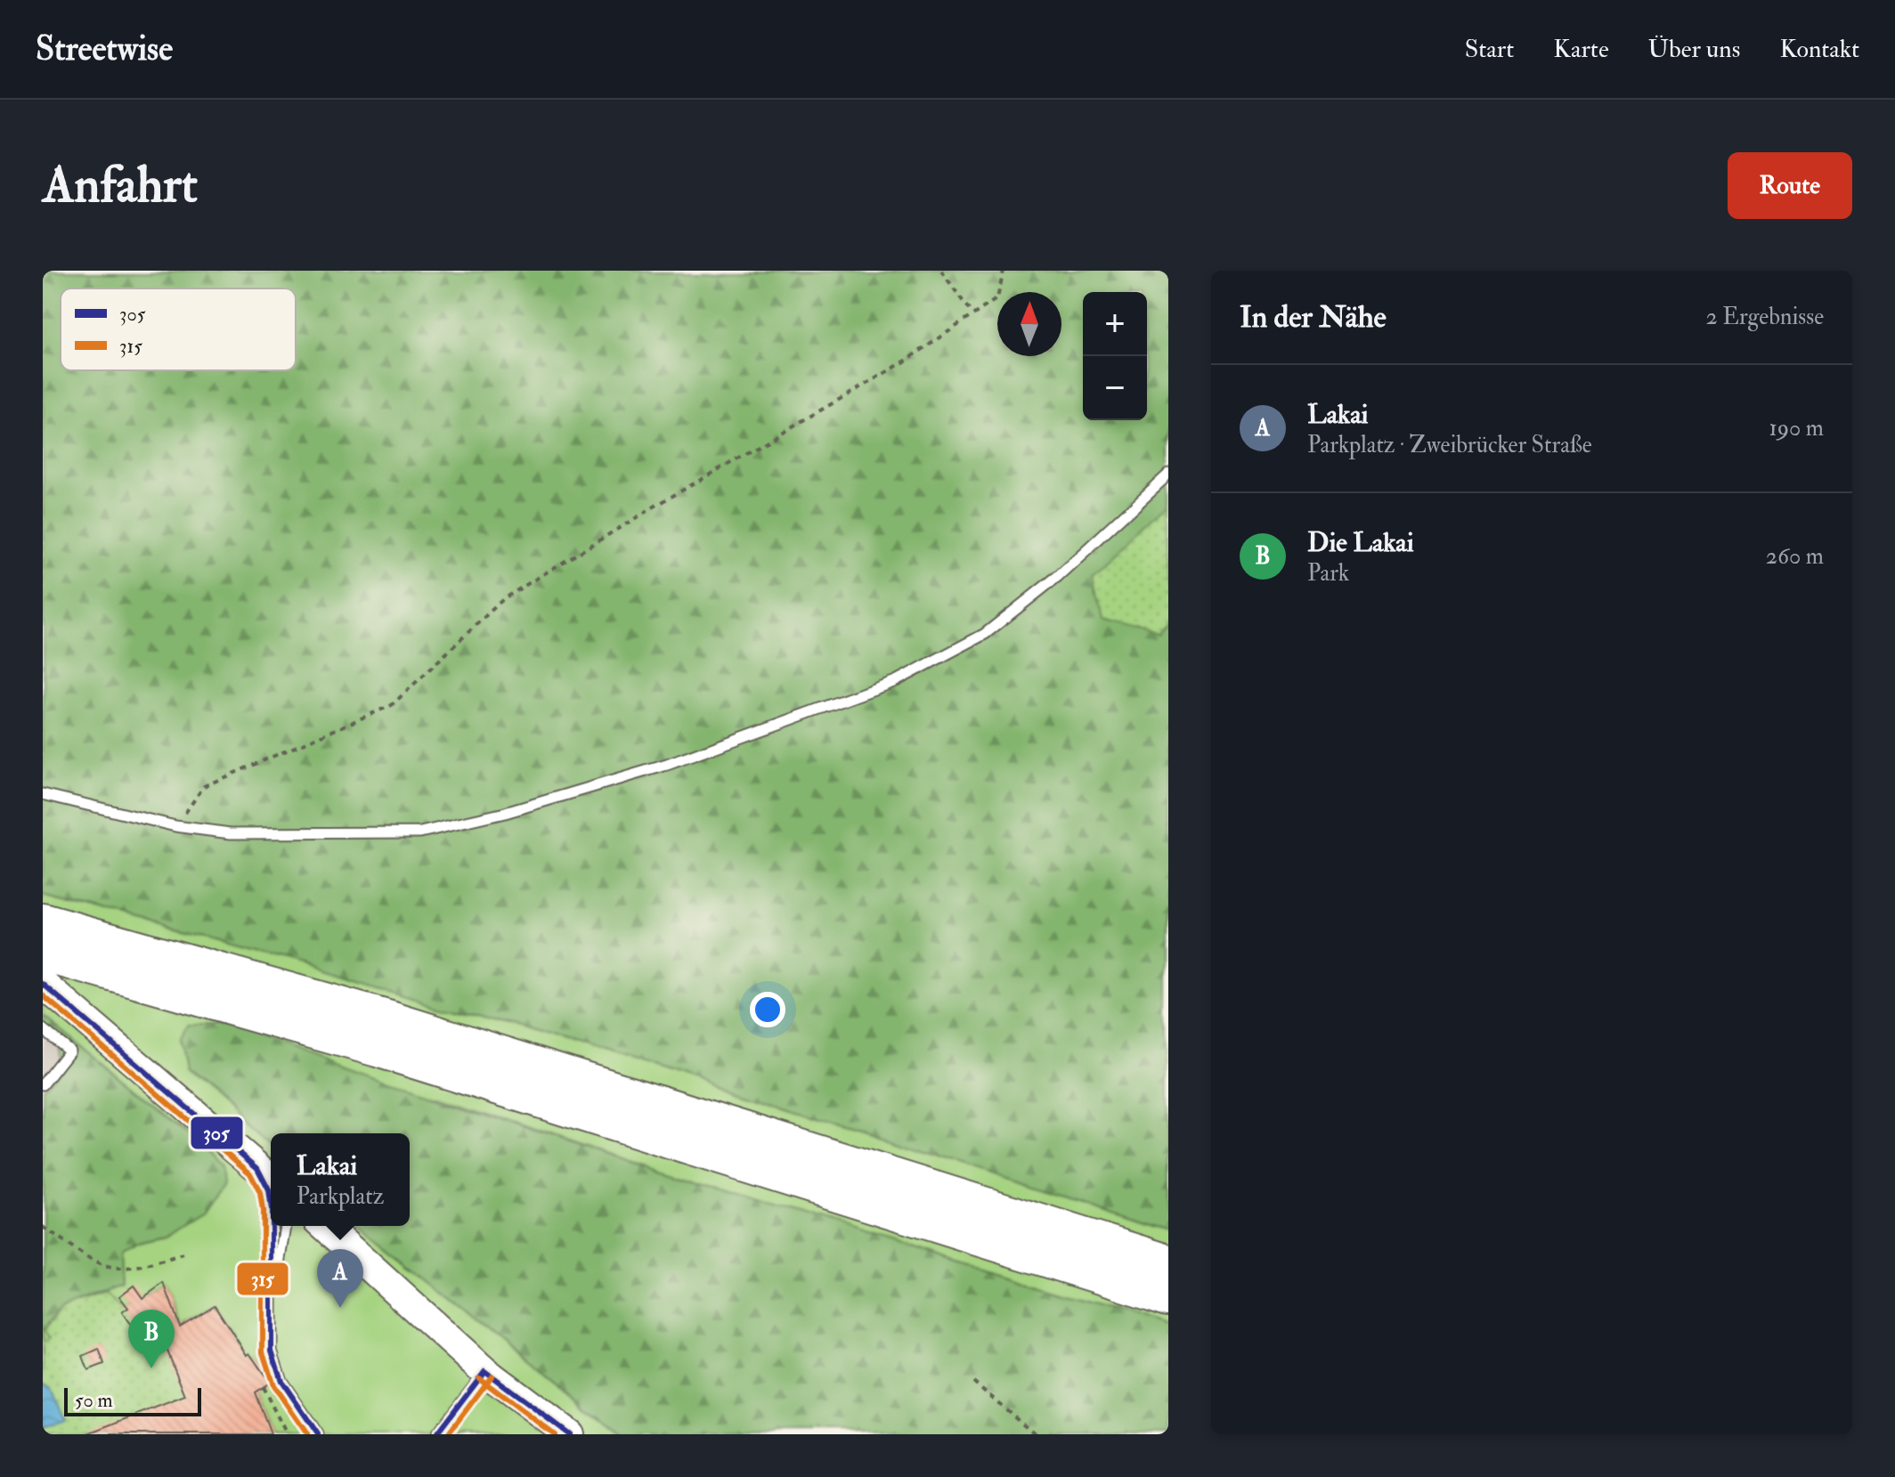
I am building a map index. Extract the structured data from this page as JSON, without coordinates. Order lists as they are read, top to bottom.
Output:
{
  "lines": ["transit line 305", "transit line 315"],
  "legend": ["305", "315"],
  "scale_bar": "50 m",
  "north": "top",
  "page": {
    "header": "Streetwise",
    "nav": [
      "Start",
      "Karte",
      "Über uns",
      "Kontakt"
    ],
    "buttons": "Route",
    "title": "Anfahrt",
    "heading": ["In der Nähe", "2 Ergebnisse"],
    "map_buttons": ["+", "−"],
    "list": [
      {
        "mark": "A",
        "name": "Lakai",
        "note": "Parkplatz · Zweibrücker Straße",
        "value": "190 m"
      },
      {
        "mark": "B",
        "name": "Die Lakai",
        "note": "Park",
        "value": "260 m"
      }
    ],
    "popup": ["Lakai", "Parkplatz"],
    "pins": ["A", "B"],
    "scale": "50 m"
  }
}
